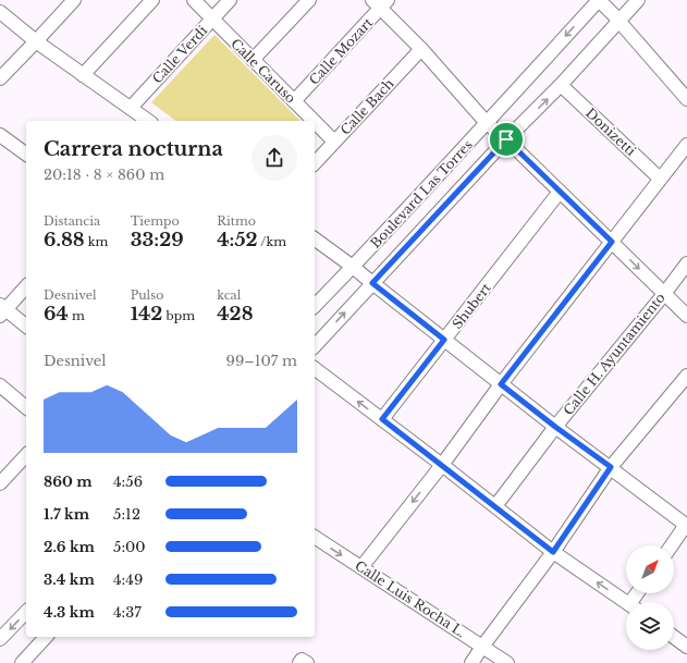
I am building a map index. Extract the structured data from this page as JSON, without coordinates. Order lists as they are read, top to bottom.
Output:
{
  "streets": {
    "street": [
      "Calle Mozart",
      "Calle Verdi",
      "Calle Caruso",
      "Calle Bach",
      "Donizetti",
      "Boulevard Las Torres",
      "Shubert",
      "Calle H. Ayuntamiento",
      "Calle Luis Rocha L."
    ]
  },
  "crossings": [
    ["Calle Mozart", "Calle Caruso"],
    ["Calle Verdi", "Calle Caruso"],
    ["Calle Caruso", "Calle Bach"],
    ["Donizetti", "Boulevard Las Torres"]
  ],
  "north": "top right",
  "page": {
    "heading": ["Carrera nocturna", "20:18 · 8 × 860 m"],
    "stats": [
      ["Distancia", "6.88 km"],
      ["Tiempo", "33:29"],
      ["Ritmo", "4:52 /km"],
      ["Desnivel", "64 m"],
      ["Pulso", "142 bpm"],
      ["kcal", "428"]
    ],
    "chart": ["Desnivel", "99–107 m"],
    "list": [
      {
        "name": "860 m",
        "note": "4:56"
      },
      {
        "name": "1.7 km",
        "note": "5:12"
      },
      {
        "name": "2.6 km",
        "note": "5:00"
      },
      {
        "name": "3.4 km",
        "note": "4:49"
      },
      {
        "name": "4.3 km",
        "note": "4:37"
      }
    ]
  }
}
